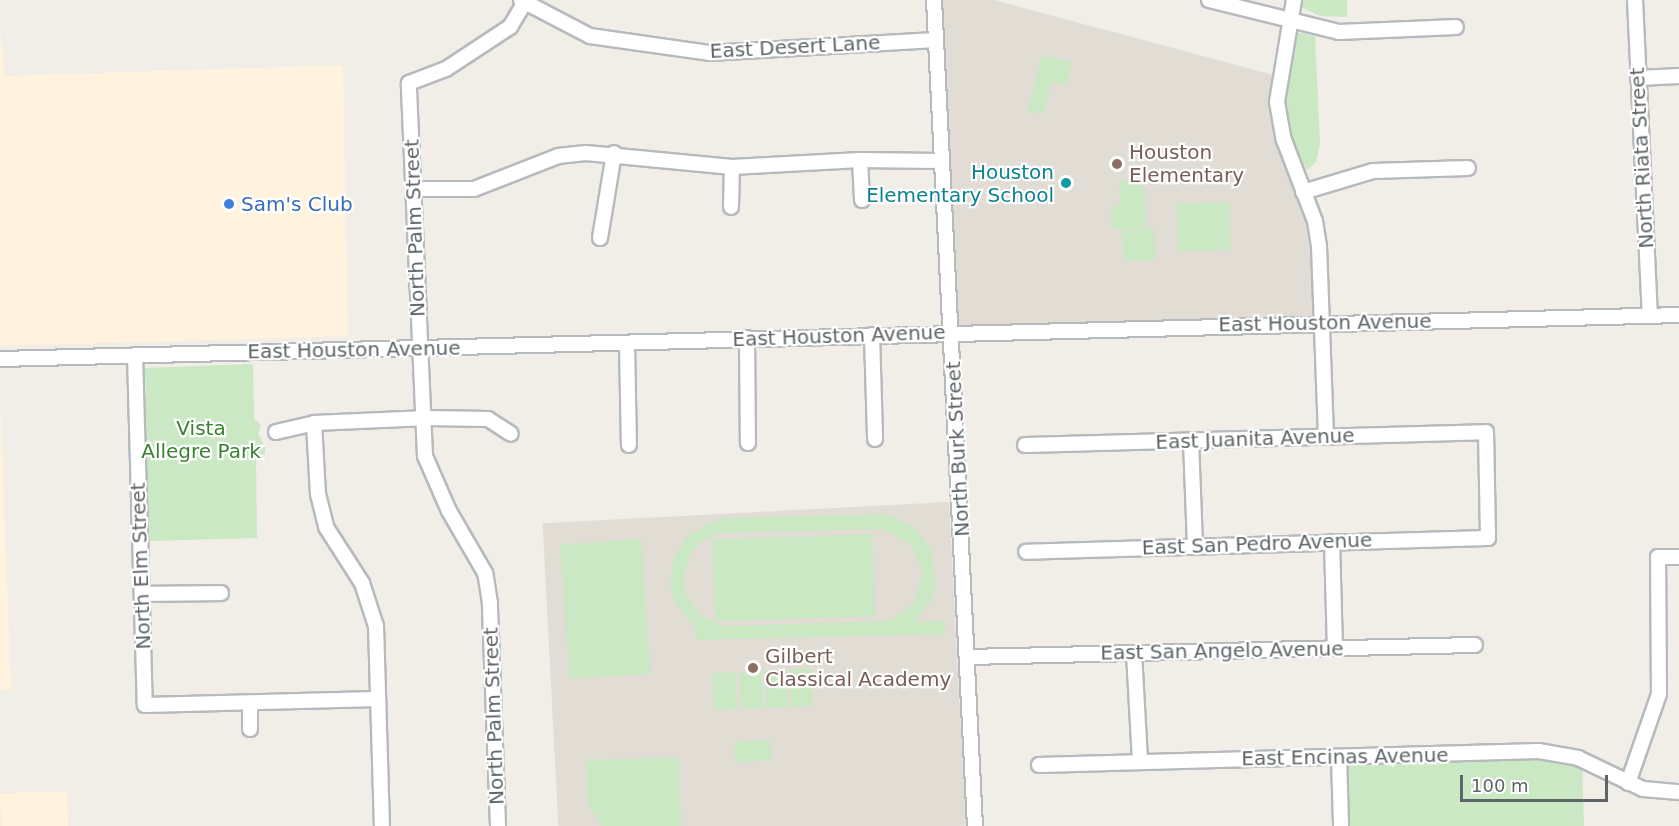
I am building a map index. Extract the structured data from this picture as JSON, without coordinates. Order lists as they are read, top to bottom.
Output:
{
  "streets": {
    "street": [
      "East Desert Lane",
      "North Riata Street",
      "North Palm Street",
      "East Houston Avenue",
      "East Juanita Avenue",
      "North Burk Street",
      "East San Pedro Avenue",
      "North Elm Street",
      "East San Angelo Avenue",
      "East Encinas Avenue"
    ]
  },
  "crossings": [
    ["East Desert Lane", "North Palm Street"],
    ["East Desert Lane", "North Burk Street"],
    ["North Riata Street", "East Houston Avenue"],
    ["North Palm Street", "East Houston Avenue"],
    ["East Houston Avenue", "North Burk Street"],
    ["East Houston Avenue", "North Elm Street"],
    ["East Juanita Avenue", "East San Pedro Avenue"],
    ["North Burk Street", "East San Angelo Avenue"]
  ],
  "parks": ["Vista Allegre Park"],
  "places": [
    "Houston Elementary",
    "Houston Elementary School",
    "Sam's Club",
    "Gilbert Classical Academy"
  ],
  "scale_bar": "100 m"
}
